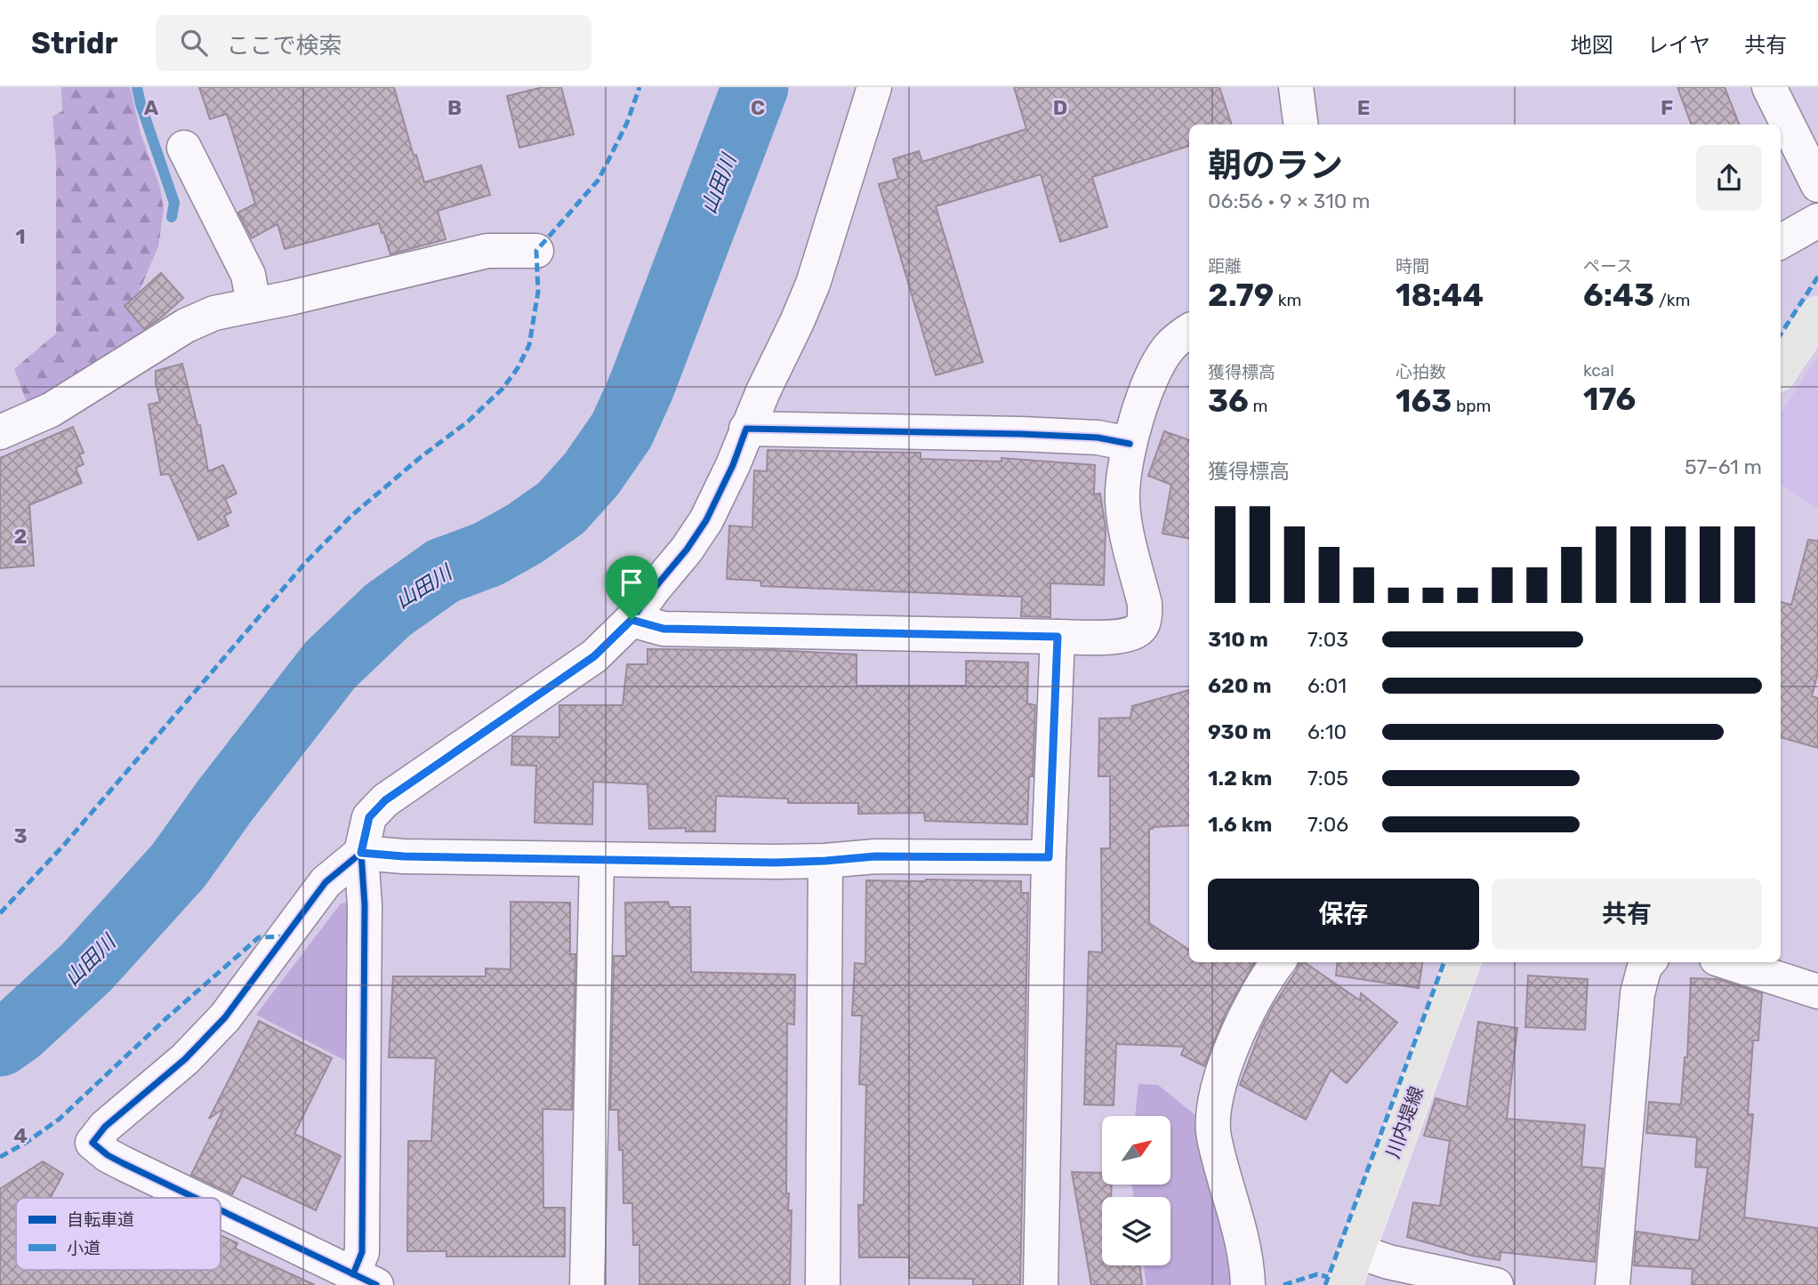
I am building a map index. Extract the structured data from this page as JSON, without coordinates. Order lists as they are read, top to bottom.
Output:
{
  "streets": {
    "main road": ["川内堤線"]
  },
  "water": ["山田川"],
  "legend": ["自転車道", "小道"],
  "north": "top right",
  "page": {
    "header": "Stridr",
    "search": "ここで検索",
    "nav": ["地図", "レイヤ", "共有"],
    "heading": ["朝のラン", "06:56 · 9 × 310 m"],
    "stats": [
      ["距離", "2.79 km"],
      ["時間", "18:44"],
      ["ペース", "6:43 /km"],
      ["獲得標高", "36 m"],
      ["心拍数", "163 bpm"],
      ["kcal", "176"]
    ],
    "chart": ["獲得標高", "57–61 m"],
    "list": [
      {
        "name": "310 m",
        "note": "7:03"
      },
      {
        "name": "620 m",
        "note": "6:01"
      },
      {
        "name": "930 m",
        "note": "6:10"
      },
      {
        "name": "1.2 km",
        "note": "7:05"
      },
      {
        "name": "1.6 km",
        "note": "7:06"
      }
    ],
    "buttons": ["保存", "共有"]
  },
  "grid": {
    "columns": [
      "A",
      "B",
      "C",
      "D",
      "E",
      "F"
    ],
    "rows": [
      "1",
      "2",
      "3",
      "4"
    ]
  }
}
